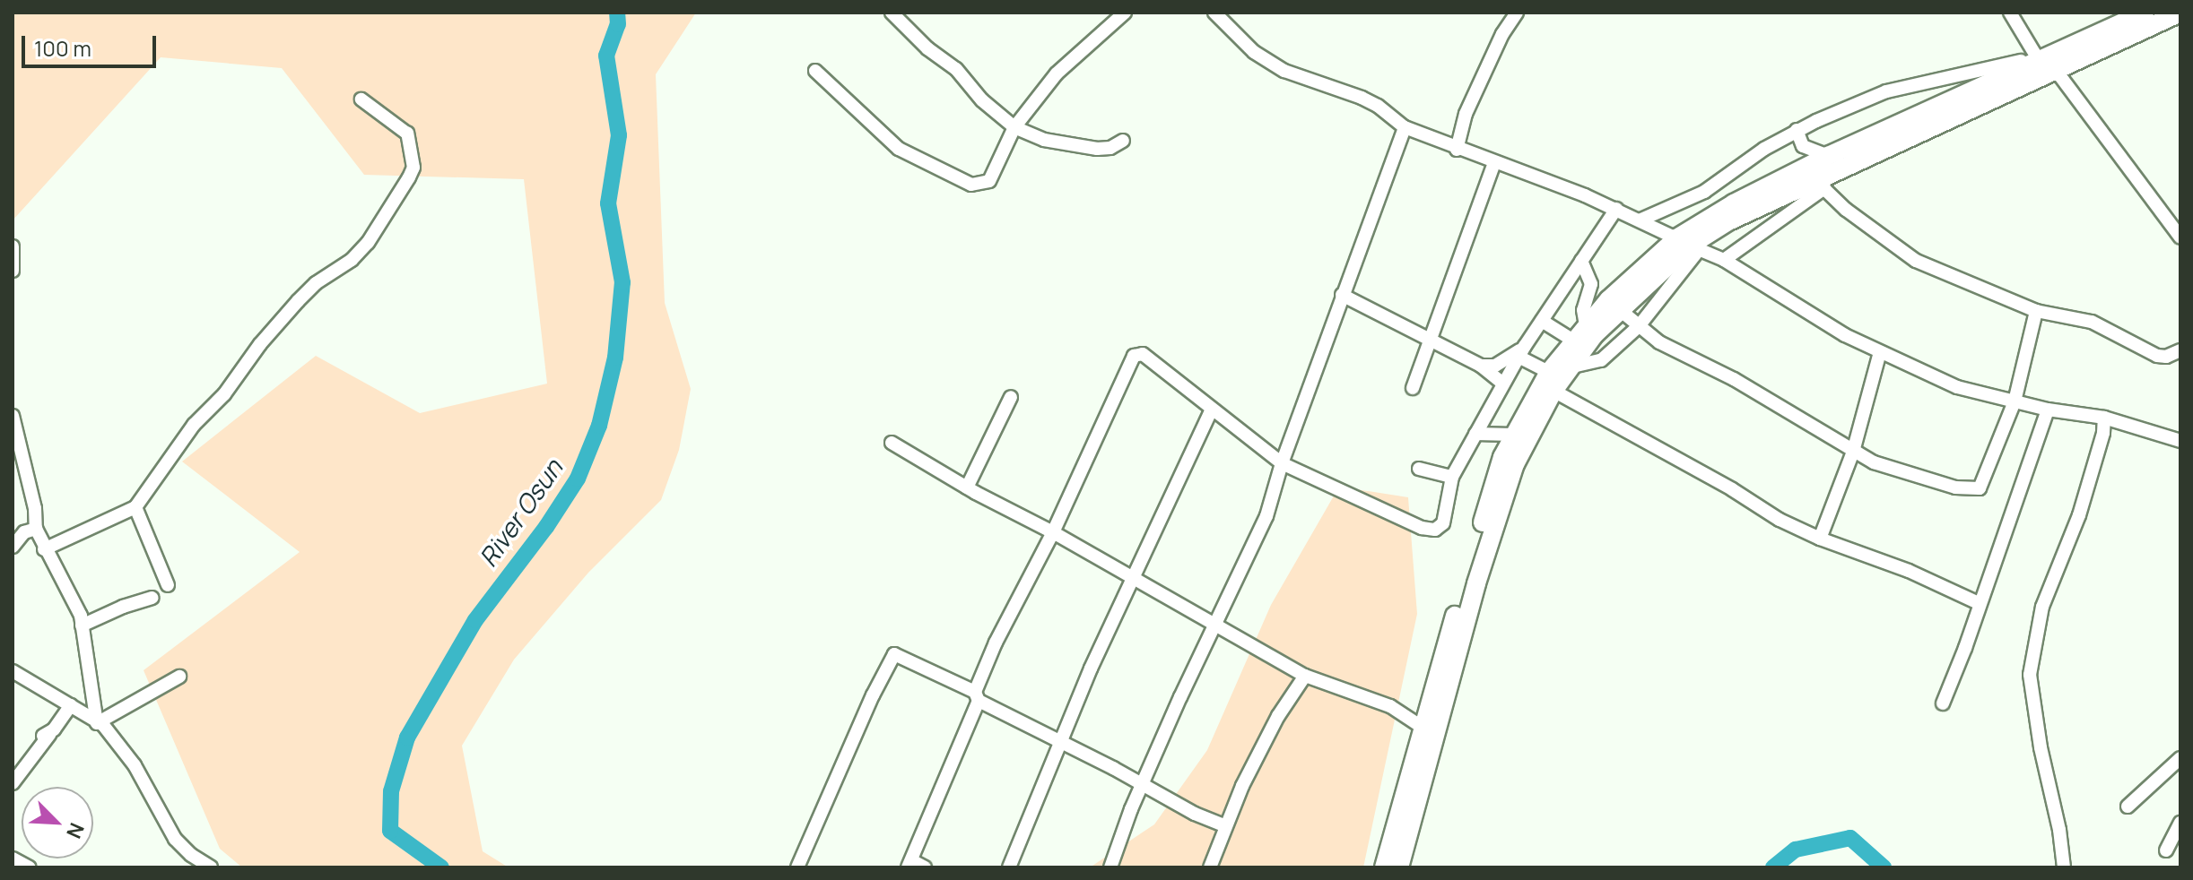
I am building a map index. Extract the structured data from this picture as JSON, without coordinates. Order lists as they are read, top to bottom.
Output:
{
  "water": ["River Osun"],
  "scale_bar": "100 m",
  "north": "bottom right"
}
